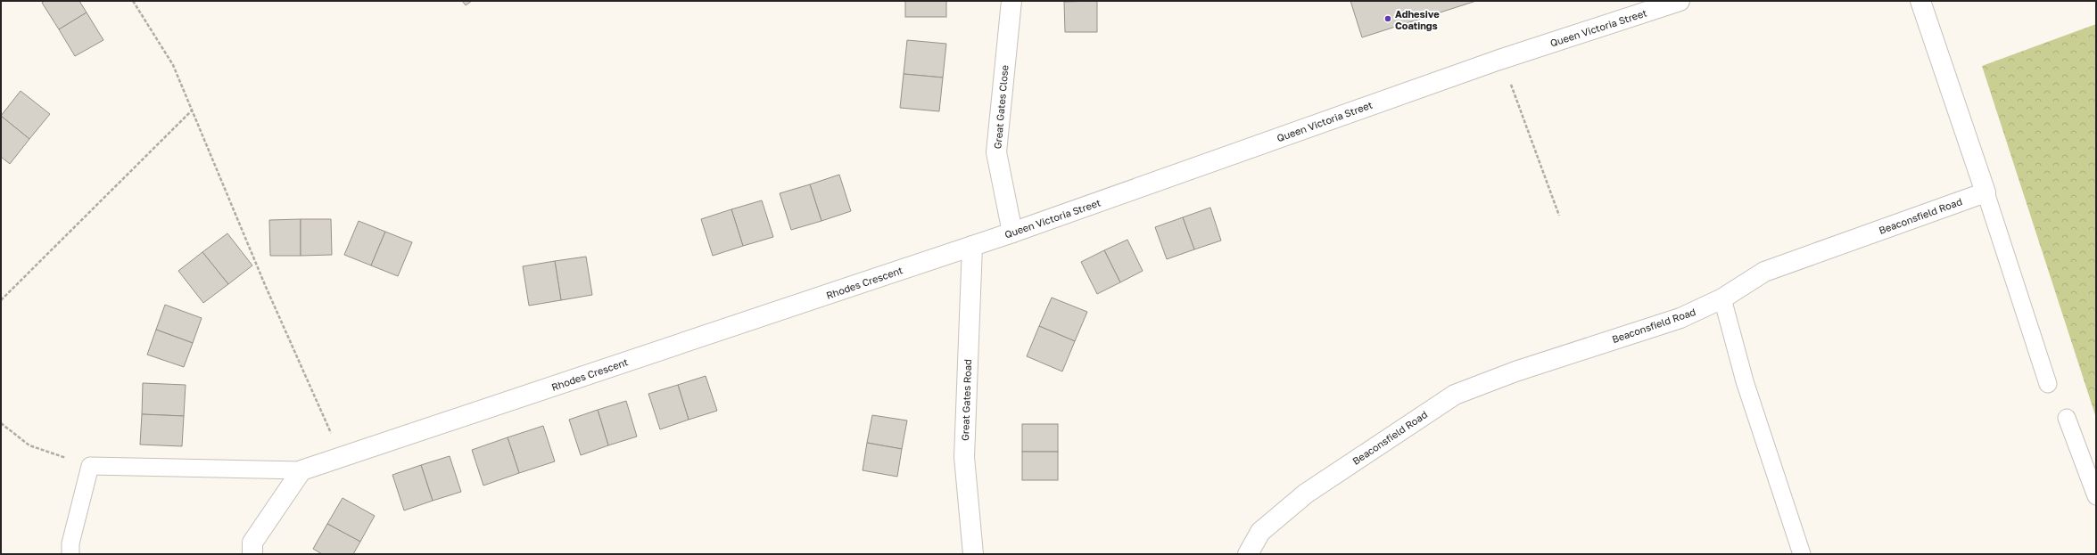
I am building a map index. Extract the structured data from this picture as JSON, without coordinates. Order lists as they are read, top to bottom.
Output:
{
  "streets": {
    "street": [
      "Queen Victoria Street",
      "Great Gates Close",
      "Beaconsfield Road",
      "Rhodes Crescent",
      "Great Gates Road"
    ]
  },
  "crossings": [
    ["Queen Victoria Street", "Great Gates Close"],
    ["Queen Victoria Street", "Rhodes Crescent"],
    ["Queen Victoria Street", "Great Gates Road"],
    ["Rhodes Crescent", "Great Gates Road"]
  ],
  "places": ["Adhesive Coatings"]
}
